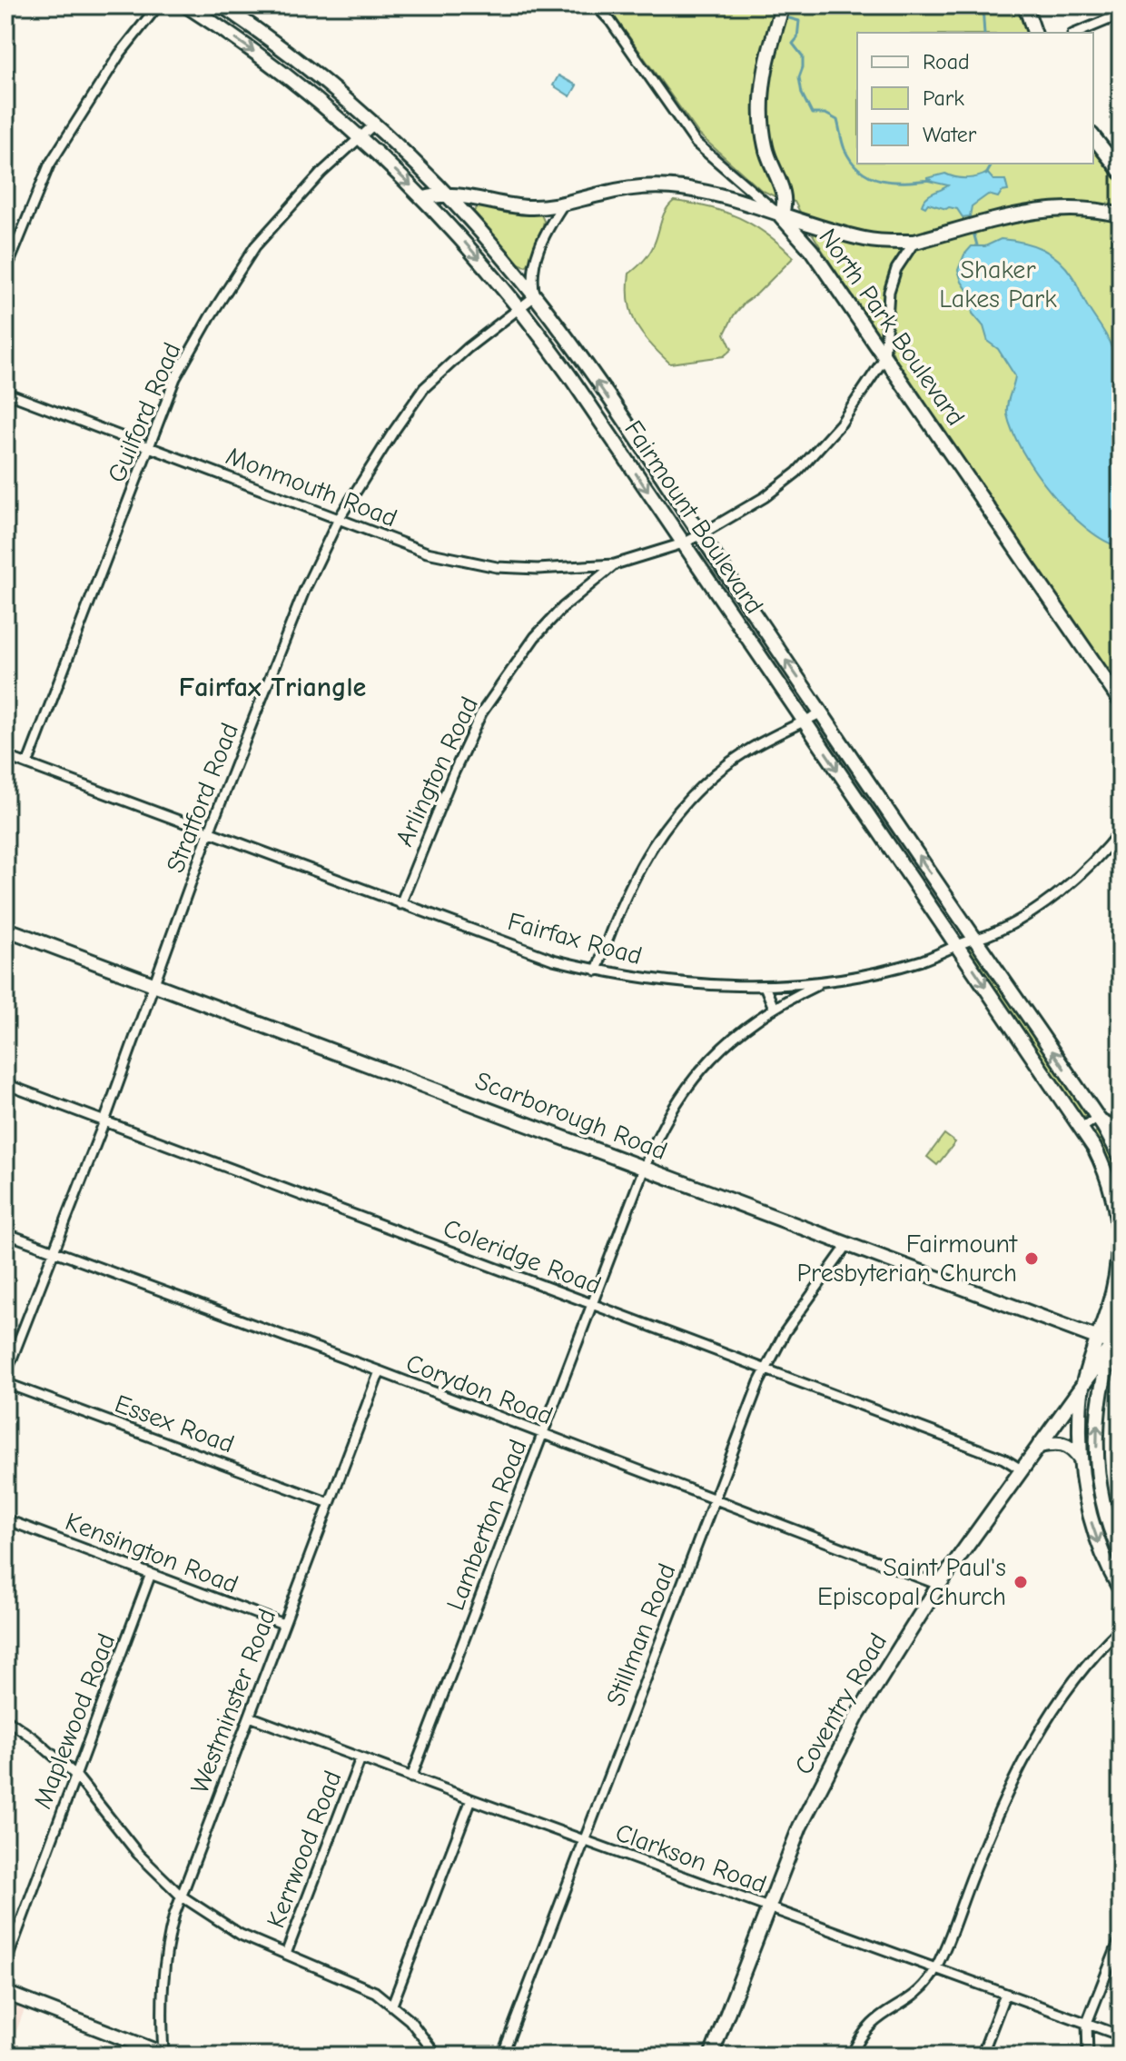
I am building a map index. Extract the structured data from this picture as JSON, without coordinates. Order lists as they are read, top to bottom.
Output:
{
  "streets": {
    "main road": [
      "North Park Boulevard",
      "Fairmount Boulevard",
      "Scarborough Road",
      "Coventry Road"
    ],
    "street": [
      "Guilford Road",
      "Monmouth Road",
      "Arlington Road",
      "Stratford Road",
      "Fairfax Road",
      "Coleridge Road",
      "Corydon Road",
      "Essex Road",
      "Lamberton Road",
      "Kensington Road",
      "Stillman Road",
      "Westminster Road",
      "Maplewood Road",
      "Kerrwood Road",
      "Clarkson Road"
    ]
  },
  "crossings": [
    ["North Park Boulevard", "Arlington Road"],
    ["Guilford Road", "Monmouth Road"],
    ["Guilford Road", "Fairmount Boulevard"],
    ["Guilford Road", "Fairfax Road"],
    ["Monmouth Road", "Arlington Road"],
    ["Monmouth Road", "Stratford Road"],
    ["Fairmount Boulevard", "Arlington Road"],
    ["Fairmount Boulevard", "Stratford Road"],
    ["Fairmount Boulevard", "Fairfax Road"],
    ["Fairmount Boulevard", "Scarborough Road"],
    ["Fairmount Boulevard", "Coventry Road"],
    ["Arlington Road", "Fairfax Road"],
    ["Stratford Road", "Fairfax Road"],
    ["Stratford Road", "Scarborough Road"],
    ["Stratford Road", "Coleridge Road"],
    ["Stratford Road", "Corydon Road"],
    ["Fairfax Road", "Lamberton Road"],
    ["Scarborough Road", "Lamberton Road"],
    ["Scarborough Road", "Stillman Road"],
    ["Scarborough Road", "Coventry Road"],
    ["Coleridge Road", "Lamberton Road"],
    ["Coleridge Road", "Stillman Road"],
    ["Coleridge Road", "Coventry Road"],
    ["Corydon Road", "Lamberton Road"],
    ["Corydon Road", "Stillman Road"],
    ["Corydon Road", "Westminster Road"],
    ["Corydon Road", "Coventry Road"],
    ["Essex Road", "Westminster Road"],
    ["Lamberton Road", "Clarkson Road"],
    ["Kensington Road", "Westminster Road"],
    ["Kensington Road", "Maplewood Road"],
    ["Stillman Road", "Clarkson Road"],
    ["Westminster Road", "Clarkson Road"],
    ["Coventry Road", "Clarkson Road"],
    ["Kerrwood Road", "Clarkson Road"]
  ],
  "districts": ["Fairfax Triangle"],
  "parks": ["Shaker Lakes Park"],
  "places": ["Fairmount Presbyterian Church", "Saint Paul's Episcopal Church"],
  "legend": ["Road", "Park", "Water"]
}
